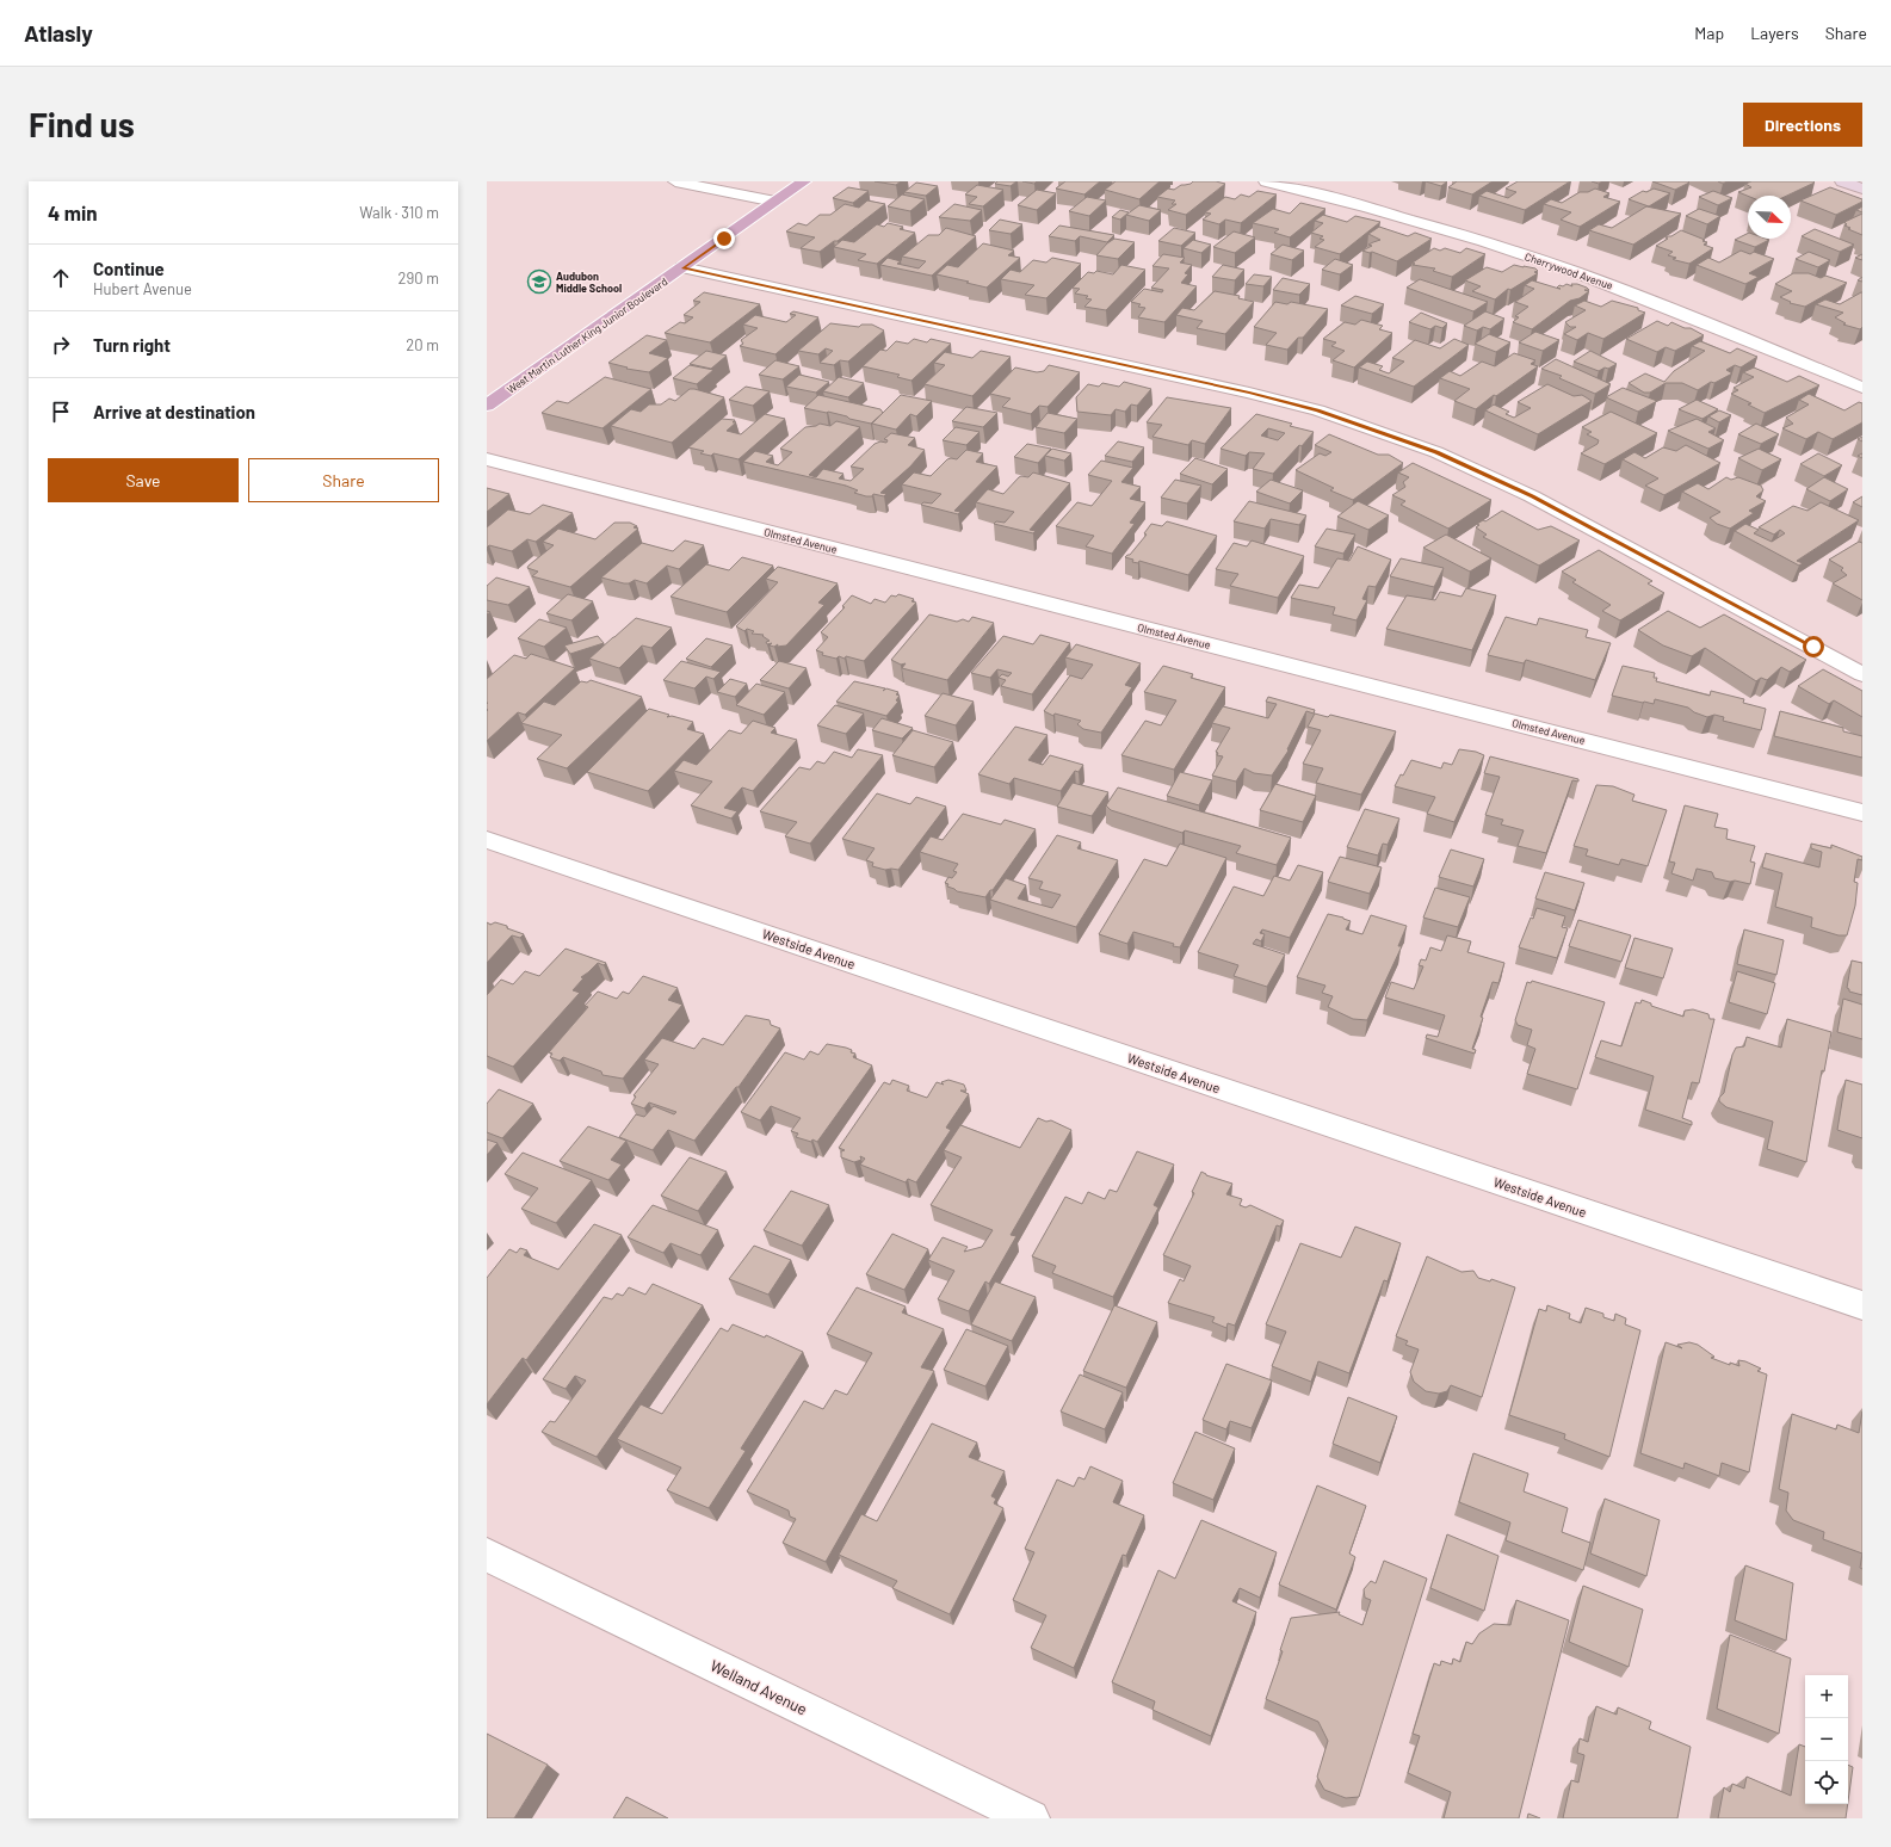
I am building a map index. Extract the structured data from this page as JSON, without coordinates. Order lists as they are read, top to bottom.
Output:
{
  "streets": {
    "main road": ["West Martin Luther King Junior Boulevard"],
    "street": [
      "Cherrywood Avenue",
      "Olmsted Avenue",
      "Westside Avenue",
      "Welland Avenue"
    ]
  },
  "places": {
    "school or university": ["Audubon Middle School"]
  },
  "north": "bottom right",
  "page": {
    "header": "Atlasly",
    "nav": ["Map", "Layers", "Share"],
    "buttons": [
      "Directions",
      ["Save", "Share"]
    ],
    "title": "Find us",
    "heading": ["4 min", "Walk · 310 m"],
    "list": [
      ["Continue", "Hubert Avenue", "290 m"],
      ["Turn right", "20 m"],
      "Arrive at destination"
    ],
    "map_buttons": ["+", "−"]
  }
}
